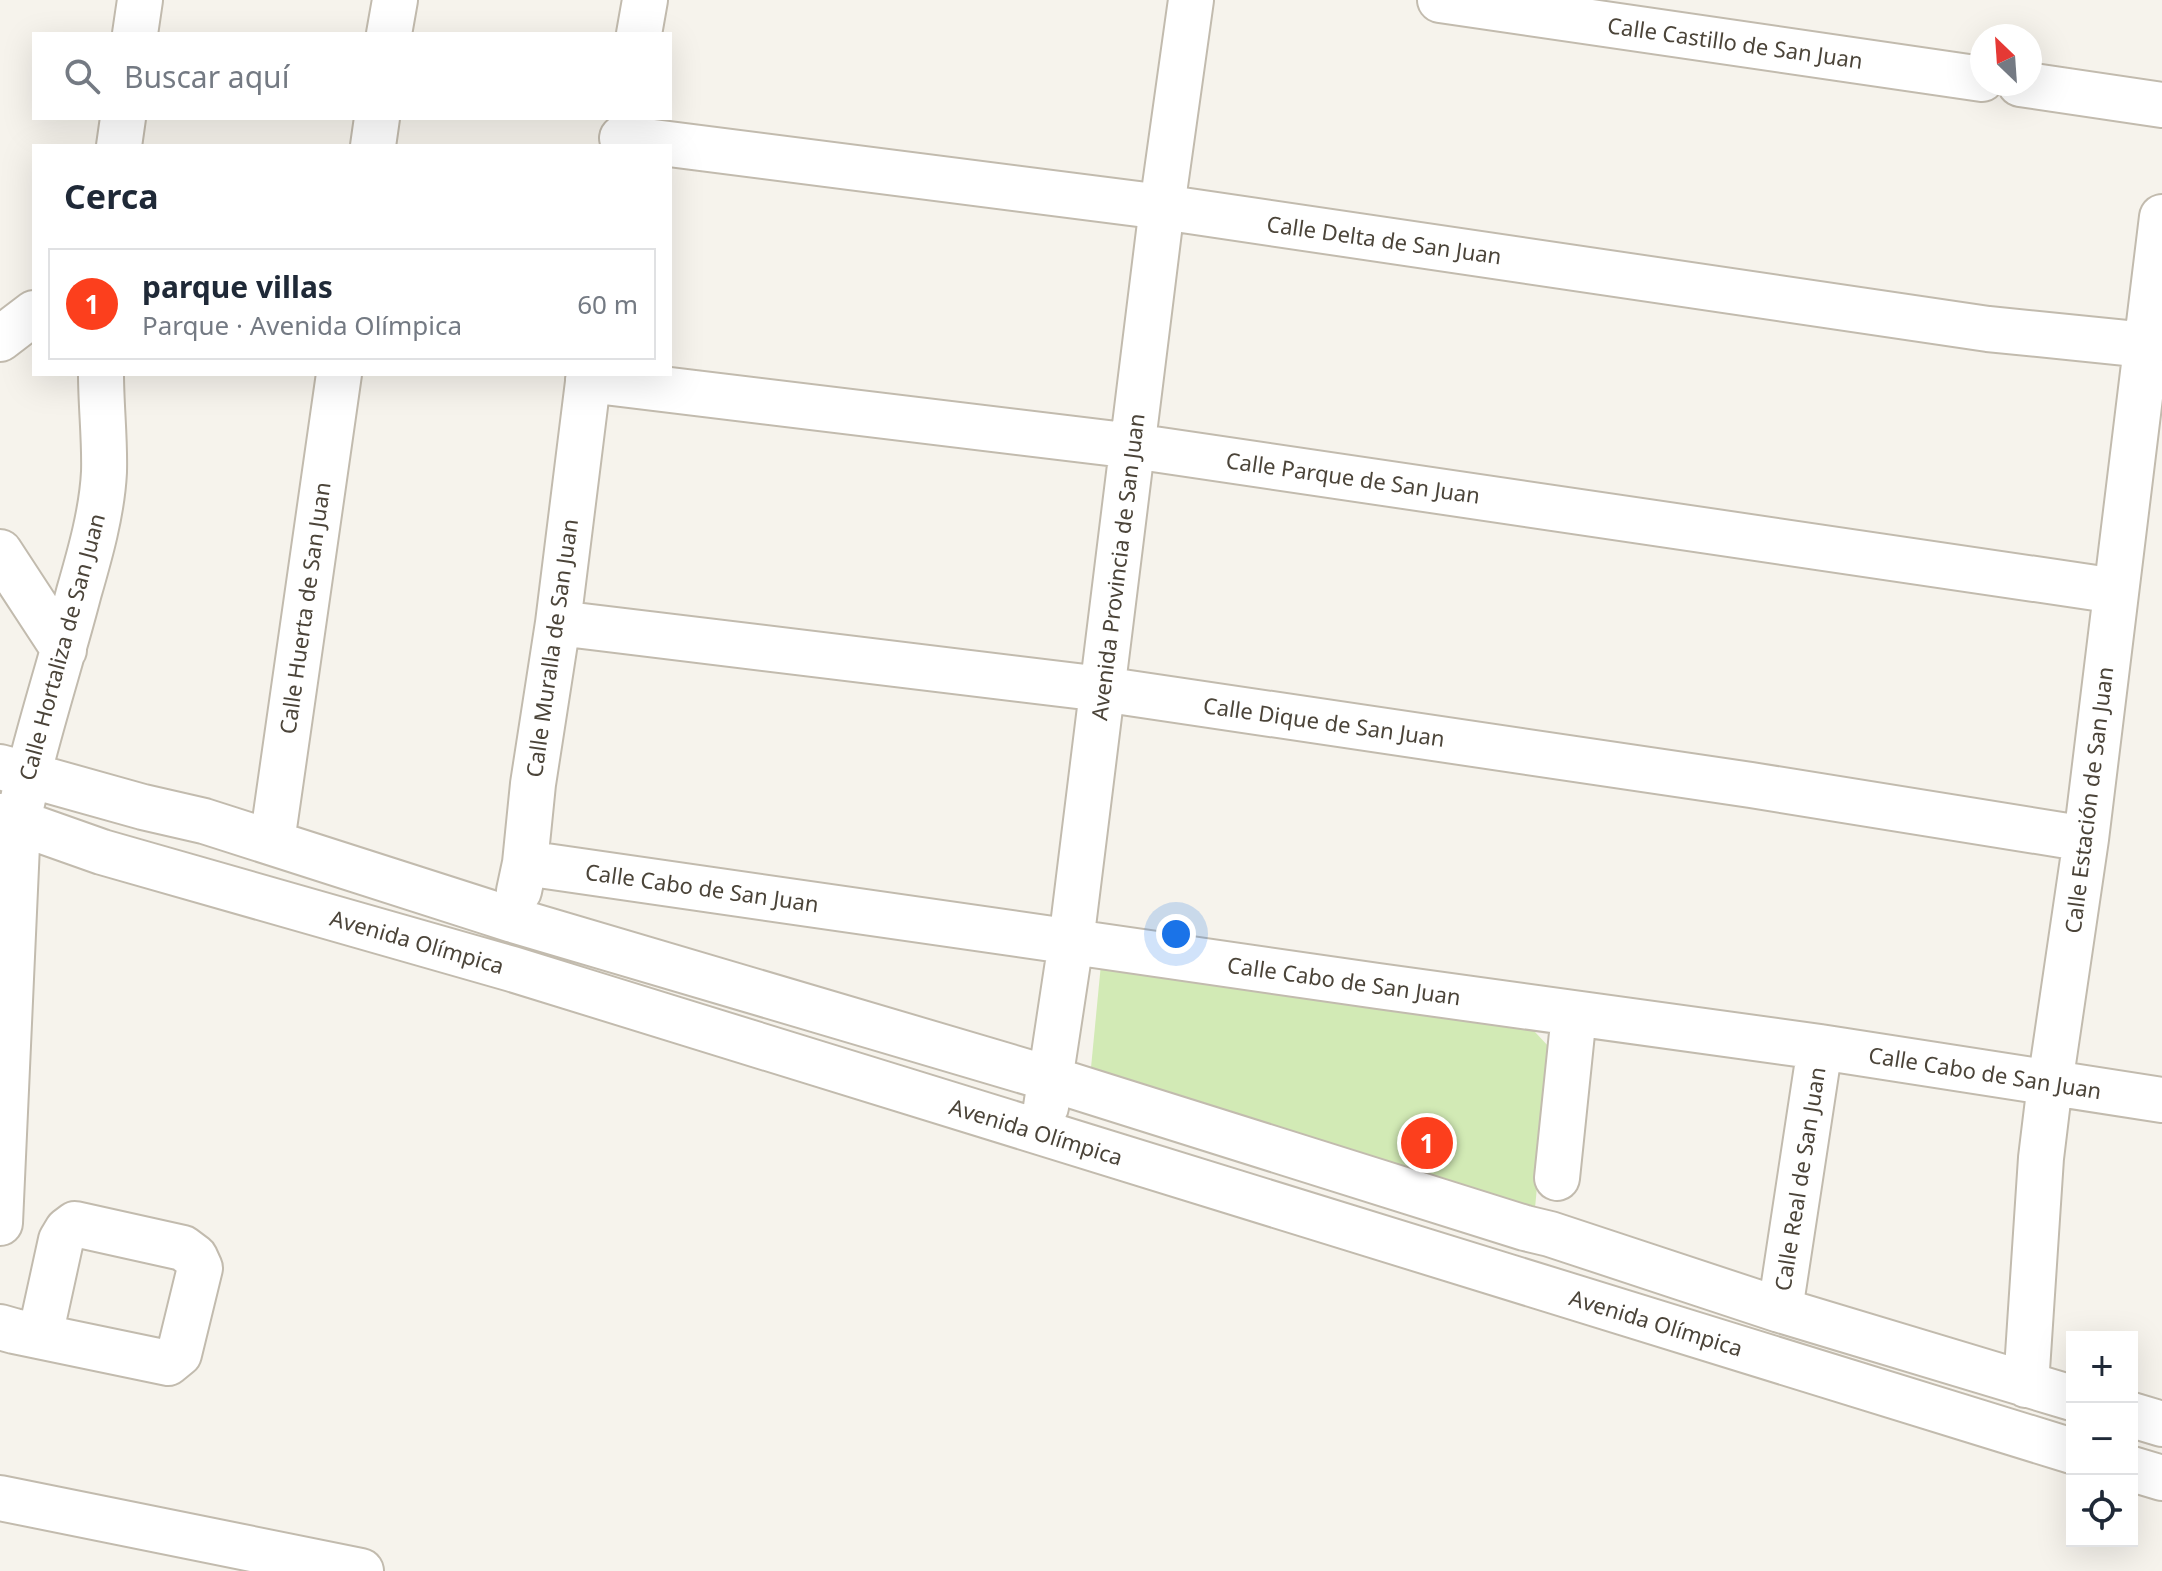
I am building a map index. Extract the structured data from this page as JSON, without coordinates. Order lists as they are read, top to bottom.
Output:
{
  "streets": {
    "street": [
      "Calle Castillo de San Juan",
      "Calle Delta de San Juan",
      "Calle Parque de San Juan",
      "Avenida Provincia de San Juan",
      "Calle Huerta de San Juan",
      "Calle Hortaliza de San Juan",
      "Calle Muralla de San Juan",
      "Calle Dique de San Juan",
      "Calle Estación de San Juan",
      "Calle Cabo de San Juan",
      "Avenida Olímpica",
      "Calle Real de San Juan"
    ]
  },
  "crossings": [
    ["Calle Delta de San Juan", "Avenida Provincia de San Juan"],
    ["Calle Delta de San Juan", "Calle Estación de San Juan"],
    ["Calle Parque de San Juan", "Avenida Provincia de San Juan"],
    ["Calle Parque de San Juan", "Calle Muralla de San Juan"],
    ["Calle Parque de San Juan", "Calle Estación de San Juan"],
    ["Avenida Provincia de San Juan", "Calle Dique de San Juan"],
    ["Avenida Provincia de San Juan", "Calle Cabo de San Juan"],
    ["Avenida Provincia de San Juan", "Avenida Olímpica"],
    ["Calle Hortaliza de San Juan", "Avenida Olímpica"],
    ["Calle Muralla de San Juan", "Calle Dique de San Juan"],
    ["Calle Muralla de San Juan", "Calle Cabo de San Juan"],
    ["Calle Dique de San Juan", "Calle Estación de San Juan"],
    ["Calle Estación de San Juan", "Calle Cabo de San Juan"],
    ["Calle Cabo de San Juan", "Calle Real de San Juan"]
  ],
  "north": "top left",
  "page": {
    "search": "Buscar aquí",
    "heading": "Cerca",
    "list": [
      {
        "mark": "1",
        "name": "parque villas",
        "note": "Parque · Avenida Olímpica",
        "value": "60 m"
      }
    ],
    "pins": "1",
    "map_buttons": ["+", "−"]
  }
}
